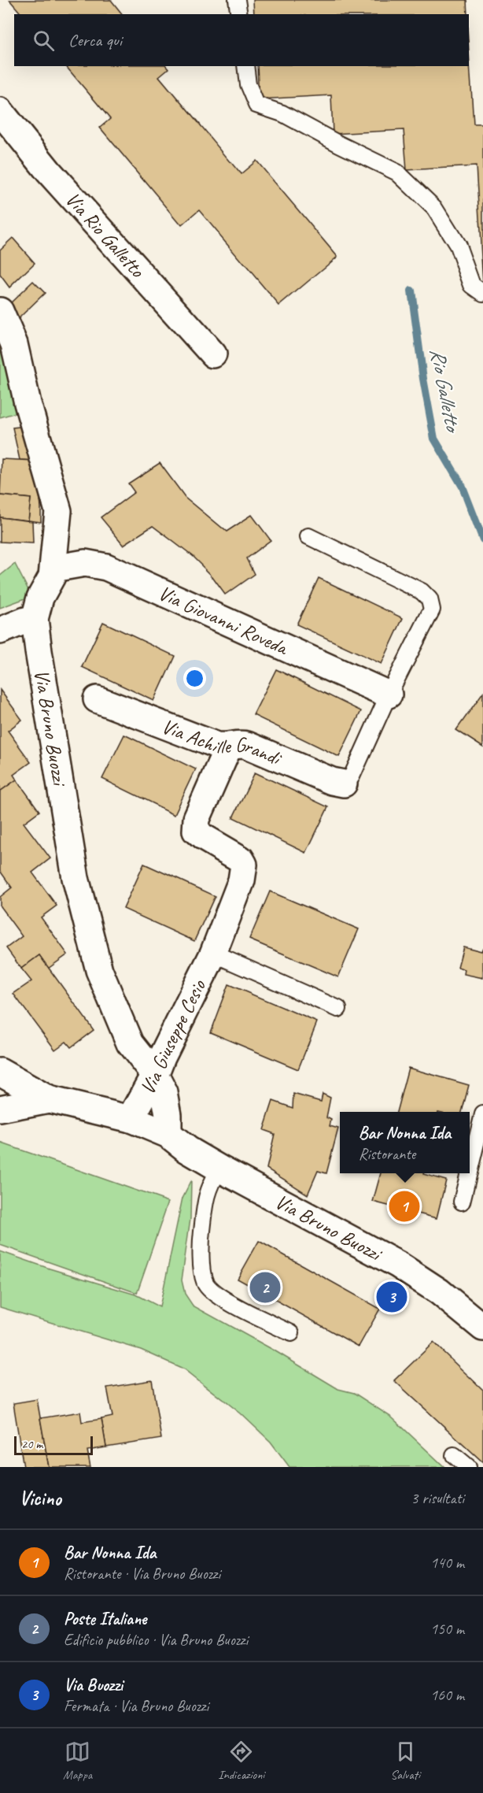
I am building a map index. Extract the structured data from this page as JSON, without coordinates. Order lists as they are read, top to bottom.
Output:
{
  "streets": {
    "street": [
      "Via Rio Galletto",
      "Via Giovanni Roveda",
      "Via Bruno Buozzi",
      "Via Achille Grandi",
      "Via Giuseppe Cesio"
    ]
  },
  "crossings": [
    ["Via Giovanni Roveda", "Via Bruno Buozzi"],
    ["Via Bruno Buozzi", "Via Giuseppe Cesio"],
    ["Via Achille Grandi", "Via Giuseppe Cesio"]
  ],
  "water": ["Rio Galletto"],
  "scale_bar": "20 m",
  "page": {
    "search": "Cerca qui",
    "popup": ["Bar Nonna Ida", "Ristorante"],
    "pins": ["1", "2", "3"],
    "scale": "20 m",
    "heading": ["Vicino", "3 risultati"],
    "list": [
      {
        "mark": "1",
        "name": "Bar Nonna Ida",
        "note": "Ristorante · Via Bruno Buozzi",
        "value": "140 m"
      },
      {
        "mark": "2",
        "name": "Poste Italiane",
        "note": "Edificio pubblico · Via Bruno Buozzi",
        "value": "150 m"
      },
      {
        "mark": "3",
        "name": "Via Buozzi",
        "note": "Fermata · Via Bruno Buozzi",
        "value": "160 m"
      }
    ],
    "nav": ["Mappa", "Indicazioni", "Salvati"]
  }
}
